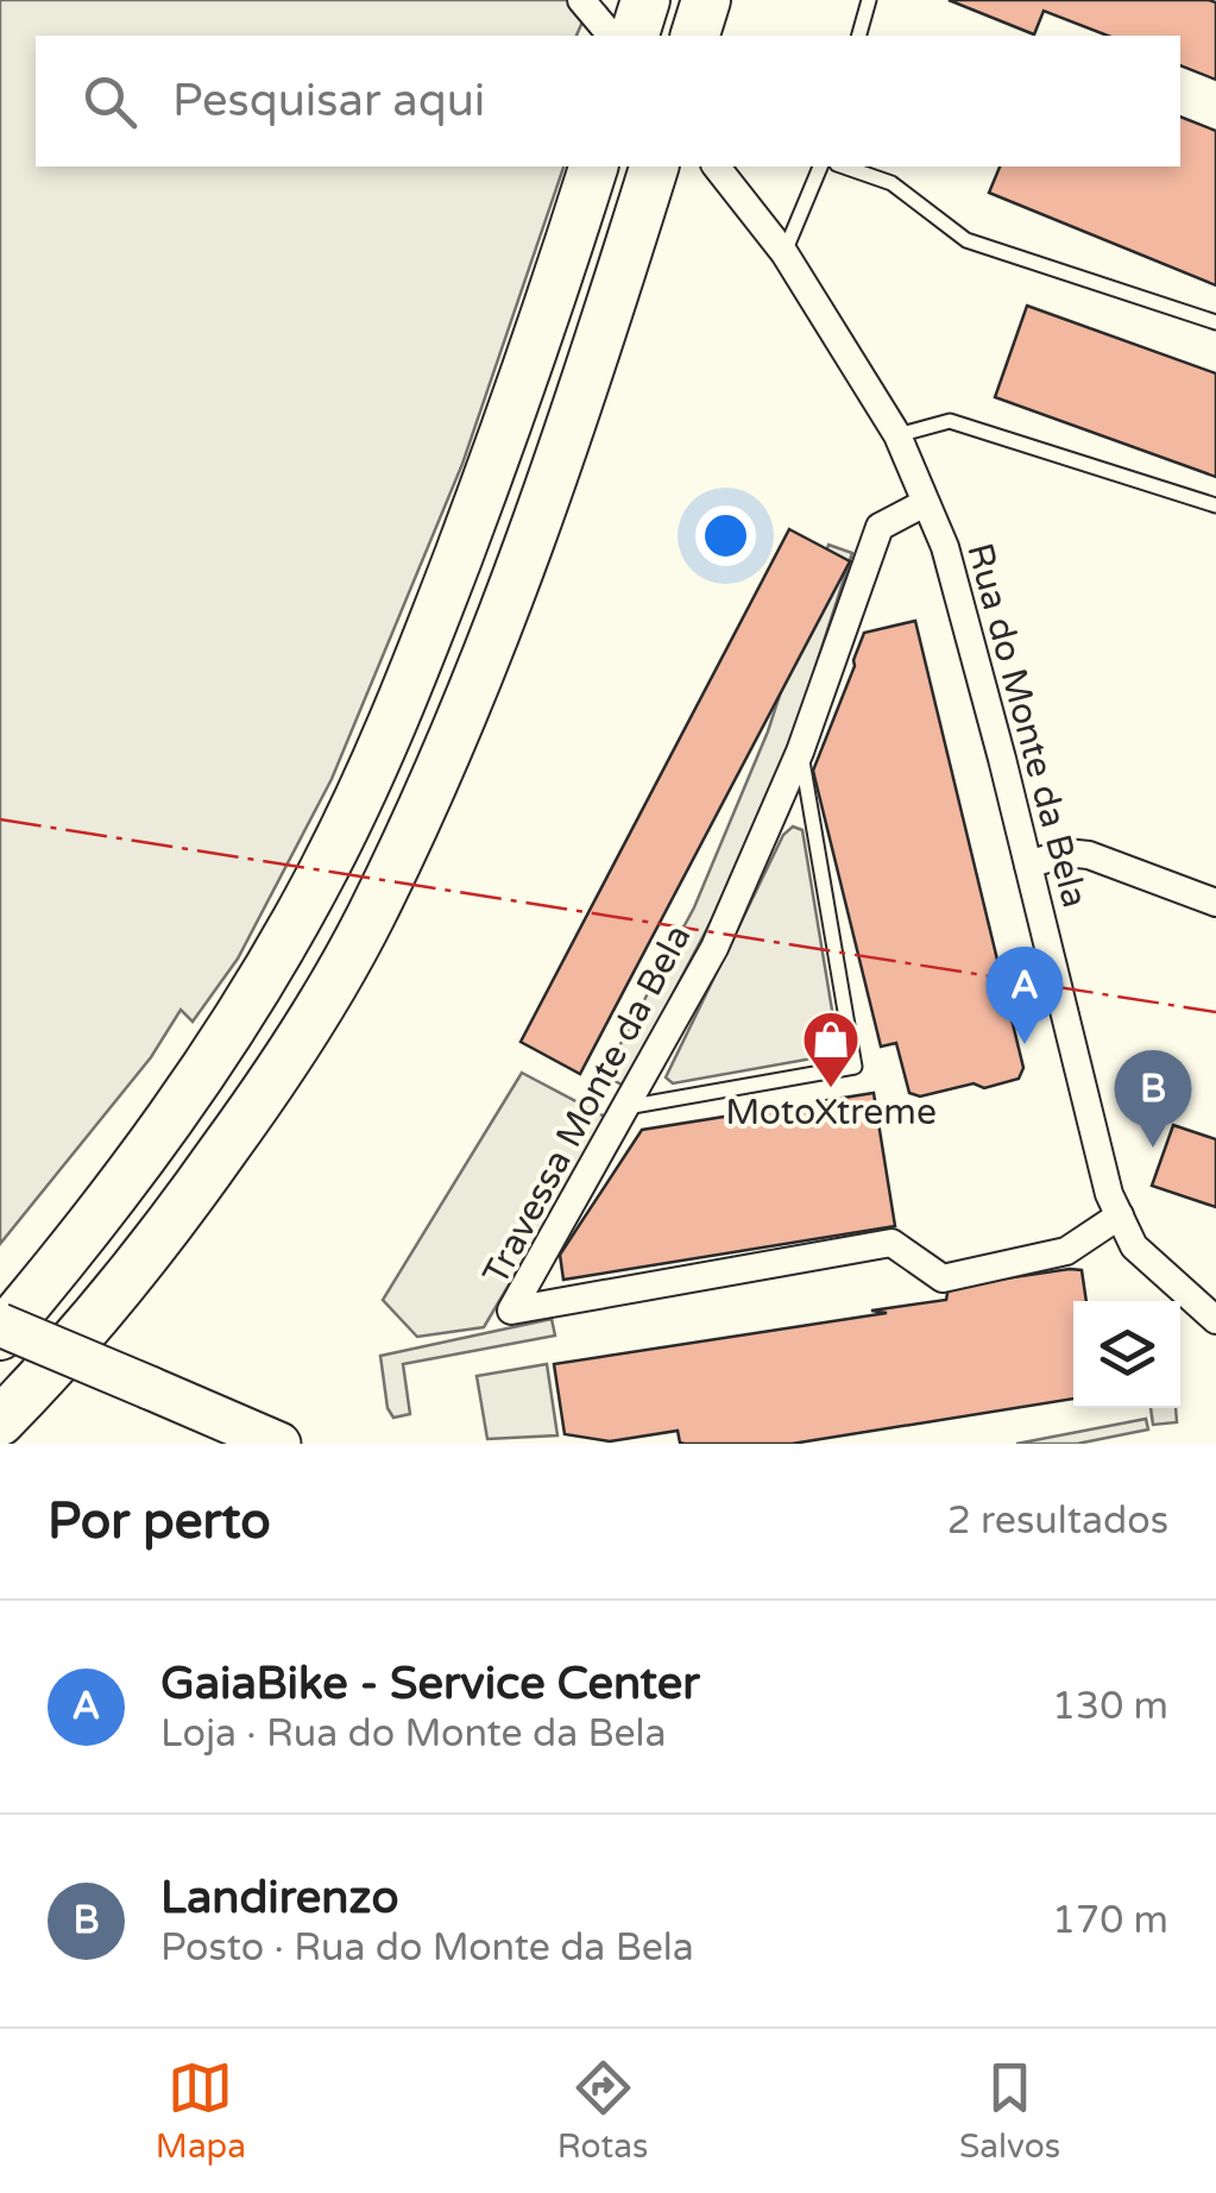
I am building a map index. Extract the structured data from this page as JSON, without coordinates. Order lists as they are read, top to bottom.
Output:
{
  "streets": {
    "street": ["Rua do Monte da Bela", "Travessa Monte da Bela"]
  },
  "crossings": [
    ["Rua do Monte da Bela", "Travessa Monte da Bela"]
  ],
  "places": {
    "shop": ["MotoXtreme"]
  },
  "page": {
    "search": "Pesquisar aqui",
    "pins": ["A", "B"],
    "heading": ["Por perto", "2 resultados"],
    "list": [
      {
        "mark": "A",
        "name": "GaiaBike - Service Center",
        "note": "Loja · Rua do Monte da Bela",
        "value": "130 m"
      },
      {
        "mark": "B",
        "name": "Landirenzo",
        "note": "Posto · Rua do Monte da Bela",
        "value": "170 m"
      }
    ],
    "nav": ["Mapa", "Rotas", "Salvos"]
  }
}
